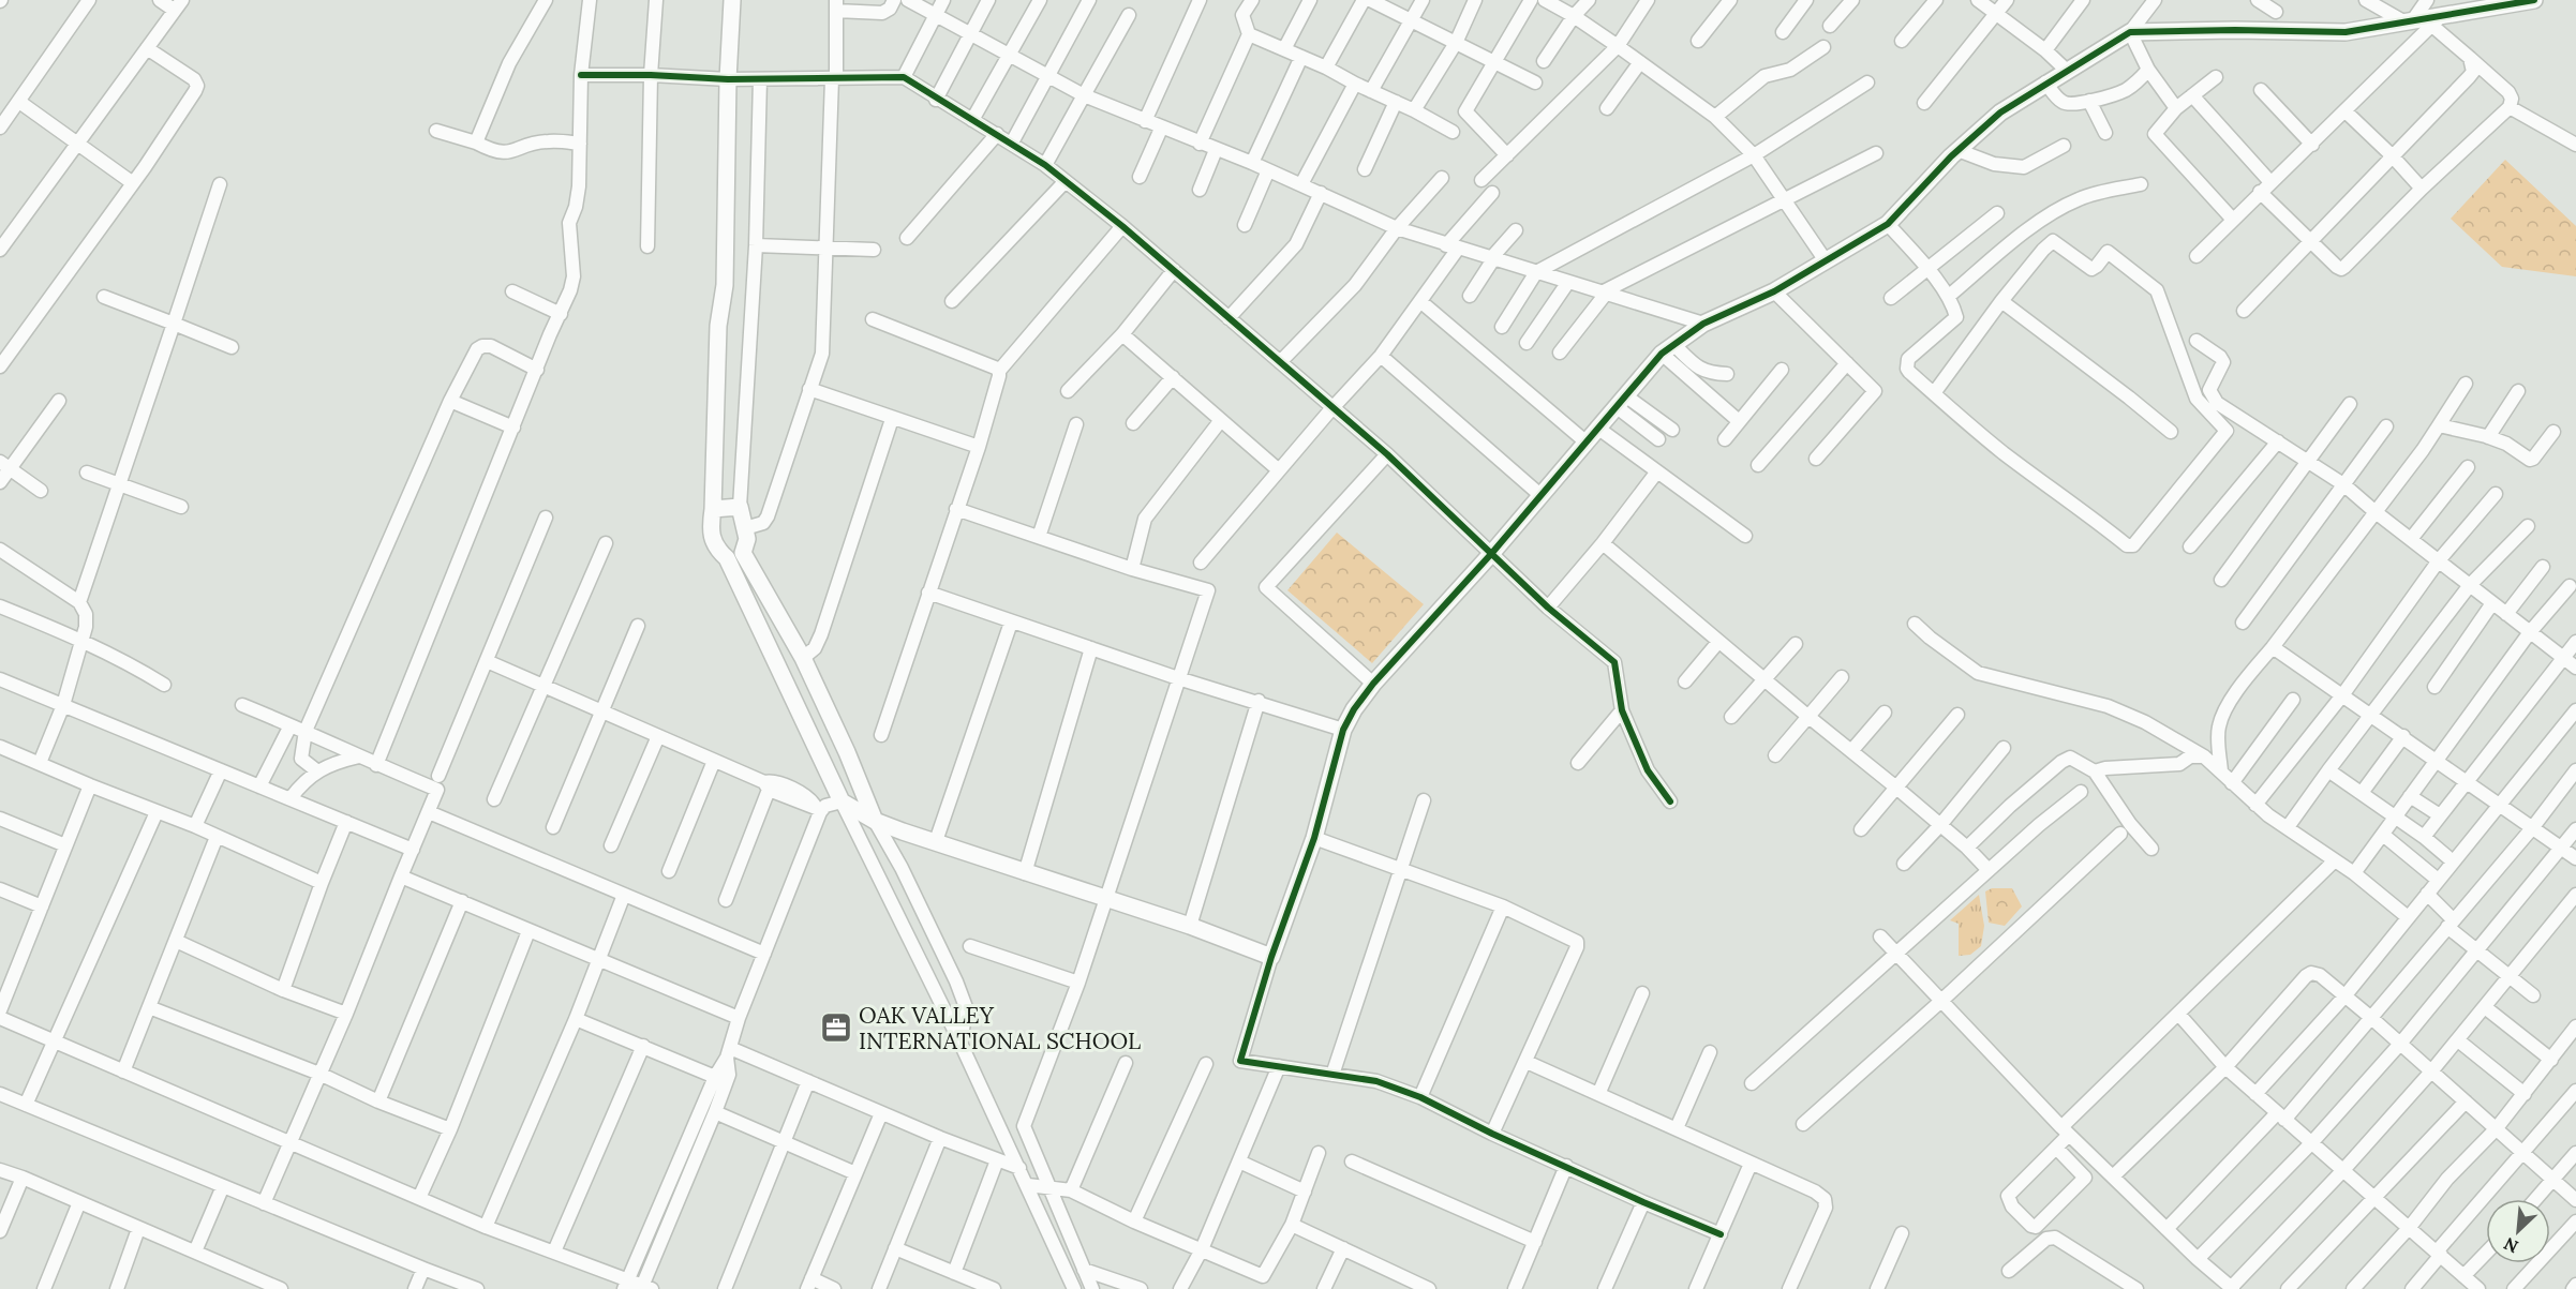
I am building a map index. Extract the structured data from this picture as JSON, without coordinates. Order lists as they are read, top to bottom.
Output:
{
  "places": {
    "office": ["OAK VALLEY INTERNATIONAL SCHOOL"]
  },
  "north": "bottom left"
}
